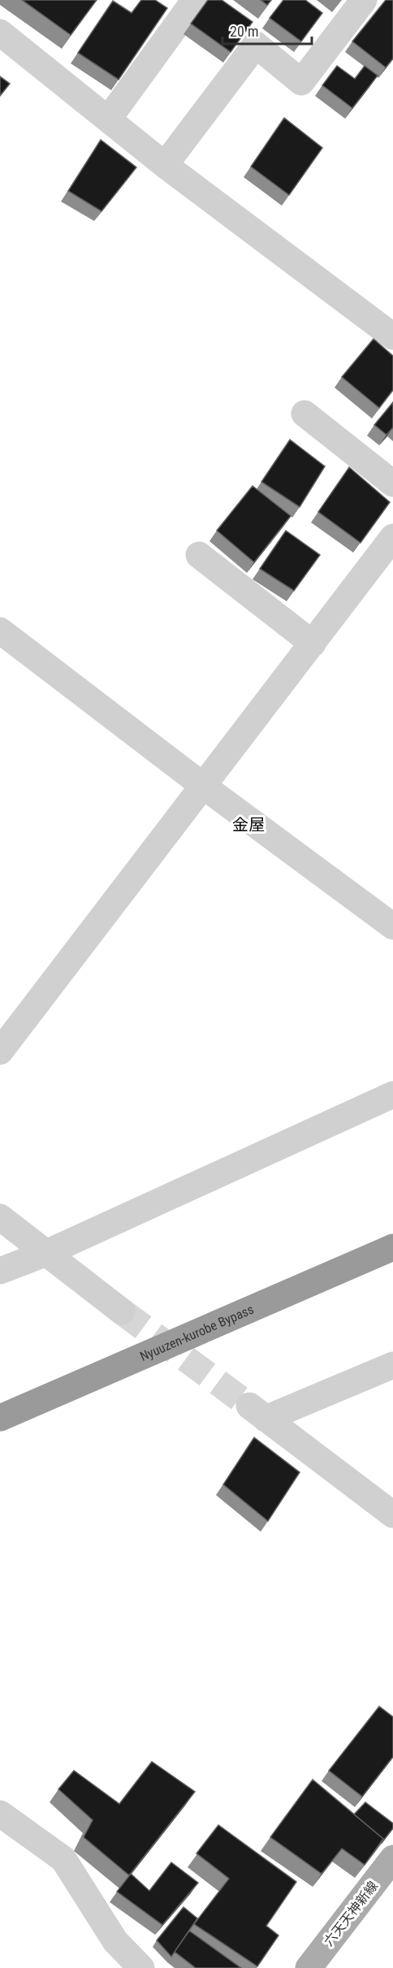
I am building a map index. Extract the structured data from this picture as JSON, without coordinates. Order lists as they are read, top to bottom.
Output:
{
  "streets": {
    "highway": ["Nyuuzen-kurobe Bypass"],
    "main road": ["六天天神新線"]
  },
  "districts": ["金屋"],
  "scale_bar": "20 m"
}
